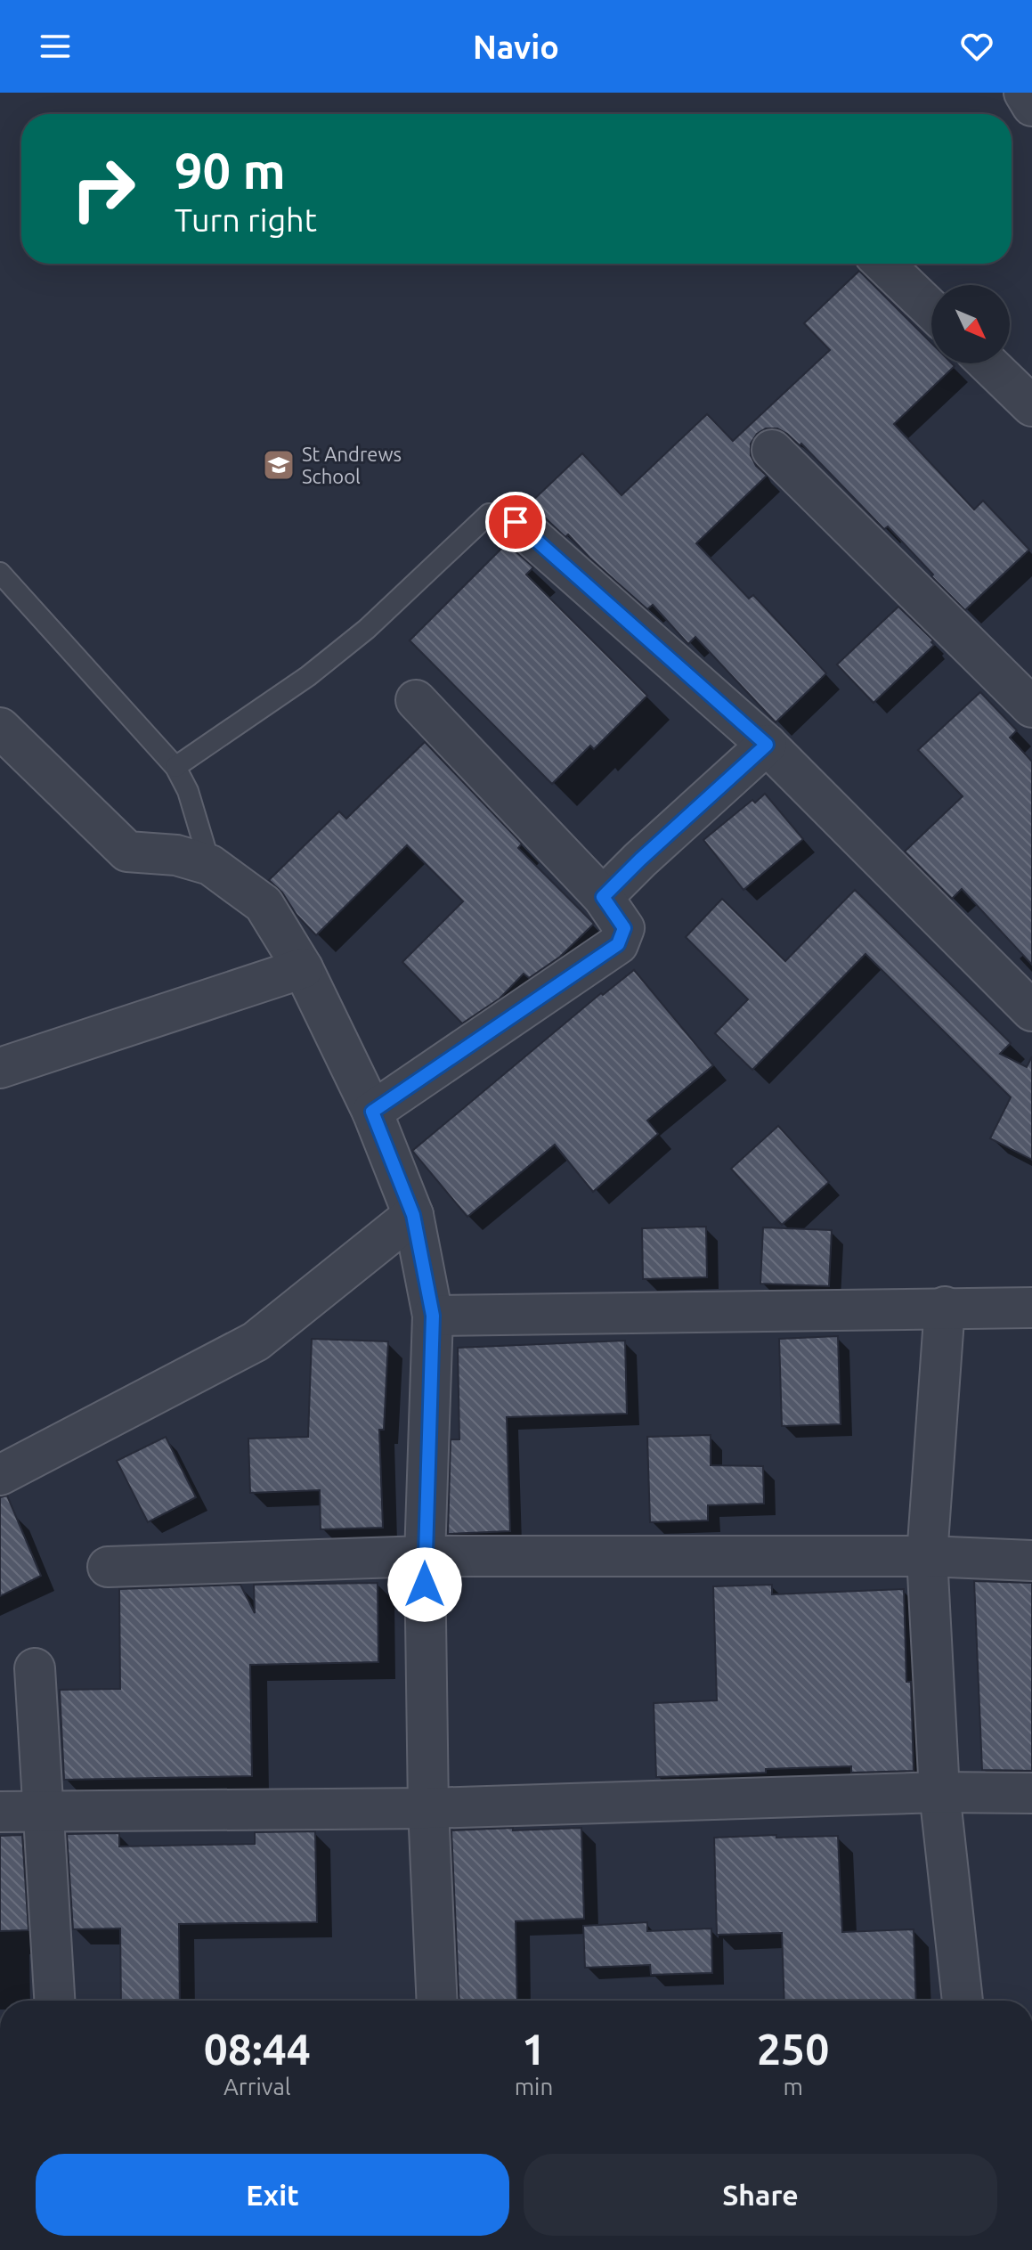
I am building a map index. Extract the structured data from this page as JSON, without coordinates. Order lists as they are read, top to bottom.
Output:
{
  "places": {
    "school or university": ["St Andrews School"]
  },
  "north": "bottom right",
  "page": {
    "header": "Navio",
    "turn": ["90 m", "Turn right"],
    "eta": [
      "08:44",
      "Arrival",
      "1",
      "min",
      "250",
      "m"
    ],
    "buttons": ["Exit", "Share"]
  }
}
